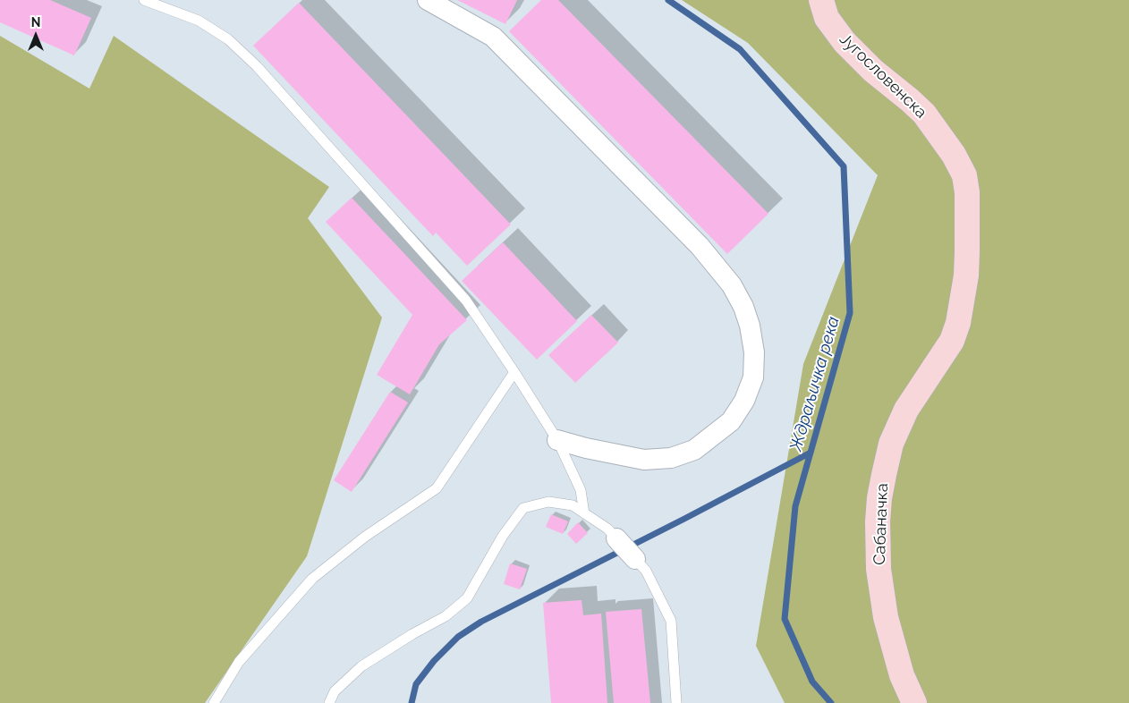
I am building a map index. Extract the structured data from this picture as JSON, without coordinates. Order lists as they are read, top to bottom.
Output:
{
  "streets": {
    "main road": ["Југословенска", "Сабаначка"]
  },
  "crossings": [
    ["Југословенска", "Сабаначка"]
  ],
  "water": ["Ждраљичка река"],
  "north": "top"
}
